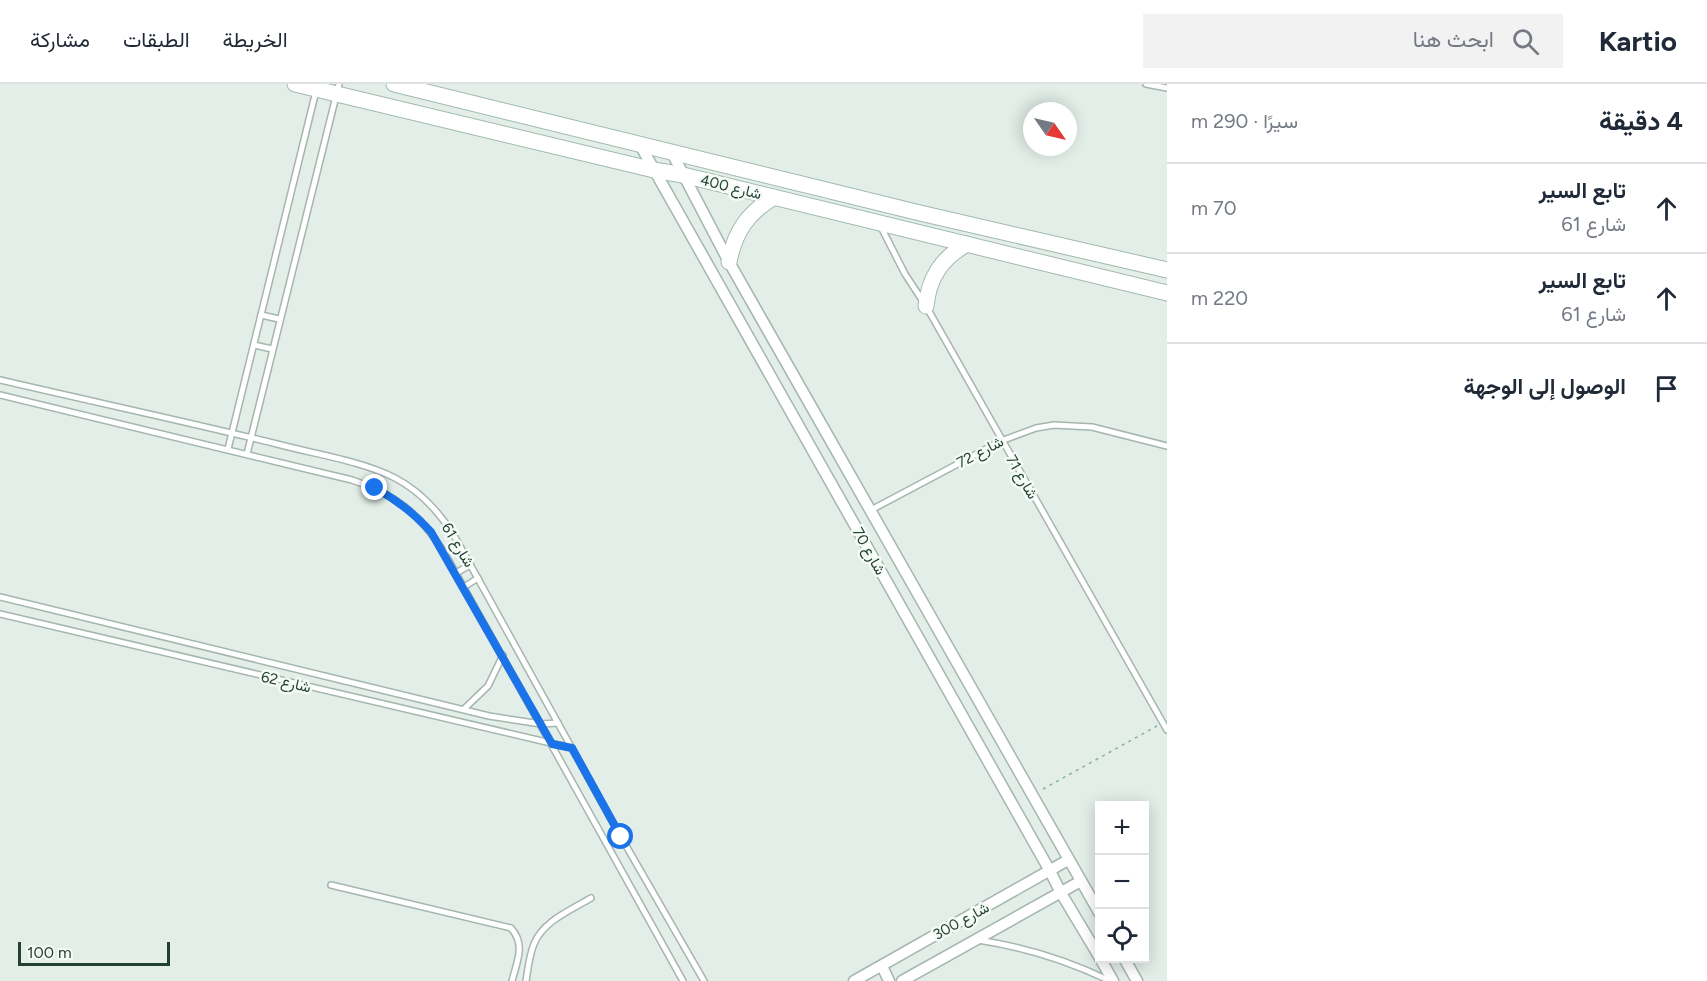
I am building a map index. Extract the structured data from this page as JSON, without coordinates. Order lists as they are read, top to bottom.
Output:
{
  "streets": {
    "street": ["شارع 400", "شارع 70", "شارع 300"],
    "lane": [
      "شارع 72",
      "شارع 71",
      "شارع 61",
      "شارع 62"
    ]
  },
  "crossings": [
    ["شارع 400", "شارع 71"],
    ["شارع 400", "شارع 70"],
    ["شارع 72", "شارع 71"],
    ["شارع 72", "شارع 70"],
    ["شارع 61", "شارع 62"],
    ["شارع 70", "شارع 300"]
  ],
  "scale_bar": "100 m",
  "north": "bottom right",
  "page": {
    "header": "Kartio",
    "search": "ابحث هنا",
    "nav": ["الخريطة", "الطبقات", "مشاركة"],
    "heading": ["4 دقيقة", "سيرًا · 290 m"],
    "list": [
      ["تابع السير", "شارع 61", "70 m"],
      ["تابع السير", "شارع 61", "220 m"],
      "الوصول إلى الوجهة"
    ],
    "map_buttons": ["+", "−"],
    "scale": "100 m"
  }
}
